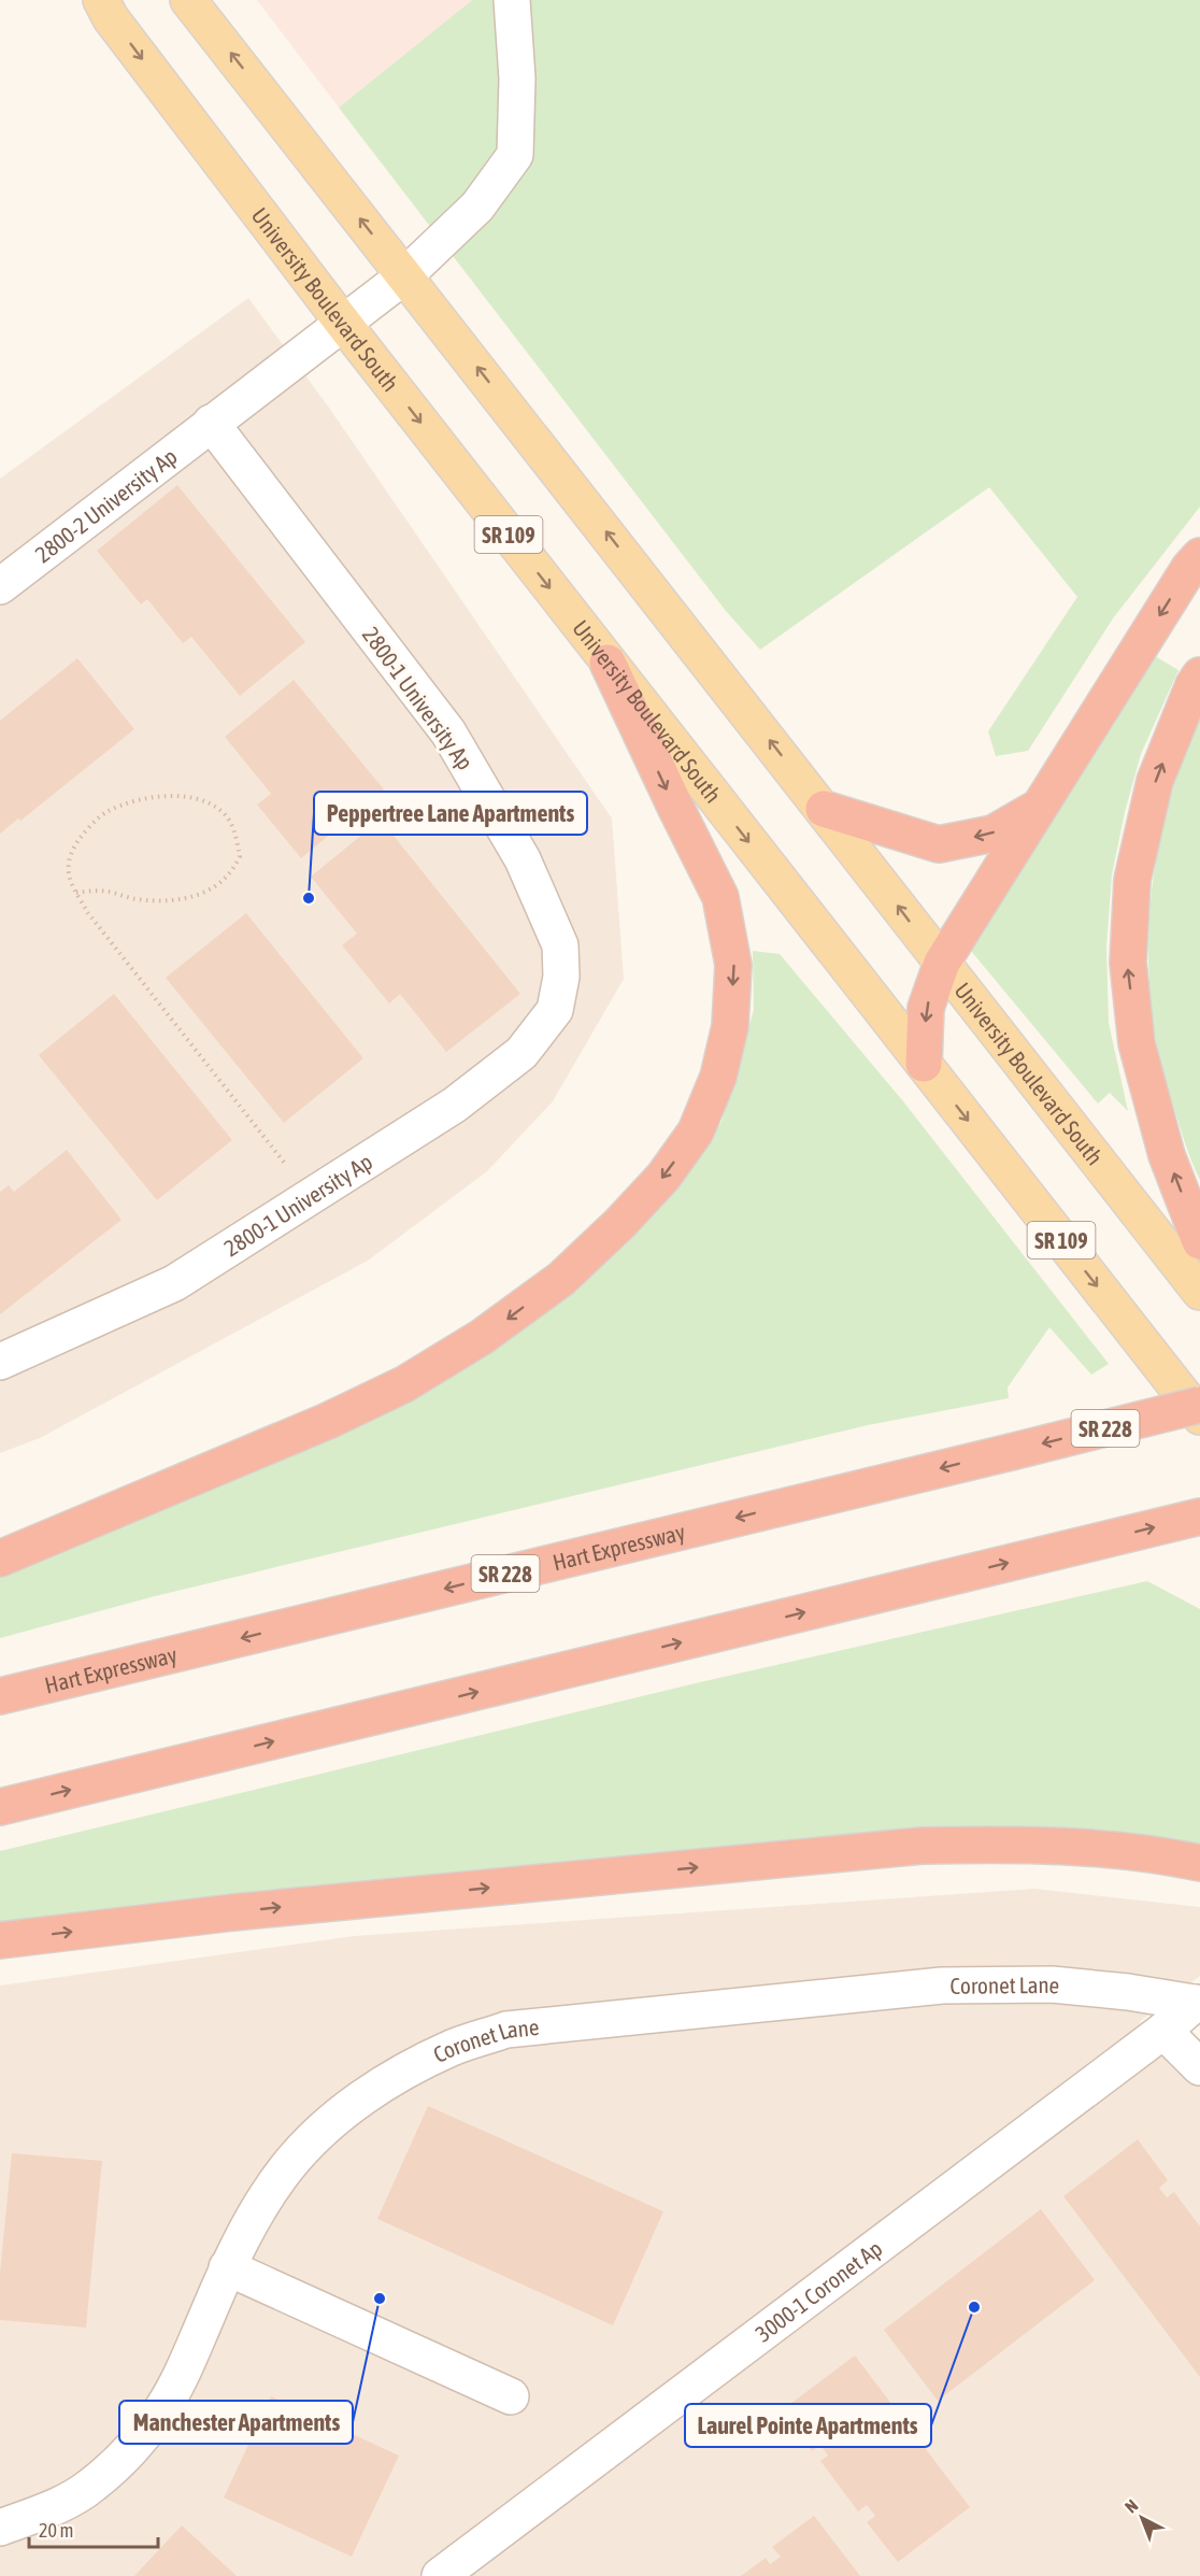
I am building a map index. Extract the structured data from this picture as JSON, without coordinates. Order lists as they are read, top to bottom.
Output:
{
  "streets": {
    "highway": ["SR 228", "Hart Expressway"],
    "main road": ["University Boulevard South", "SR 109"],
    "street": [
      "2800-2 University Ap",
      "2800-1 University Ap",
      "Coronet Lane",
      "3000-1 Coronet Ap"
    ]
  },
  "crossings": [
    ["2800-2 University Ap", "2800-1 University Ap"],
    ["Coronet Lane", "3000-1 Coronet Ap"]
  ],
  "places": ["Peppertree Lane Apartments", "Manchester Apartments", "Laurel Pointe Apartments"],
  "scale_bar": "20 m",
  "north": "top left"
}
